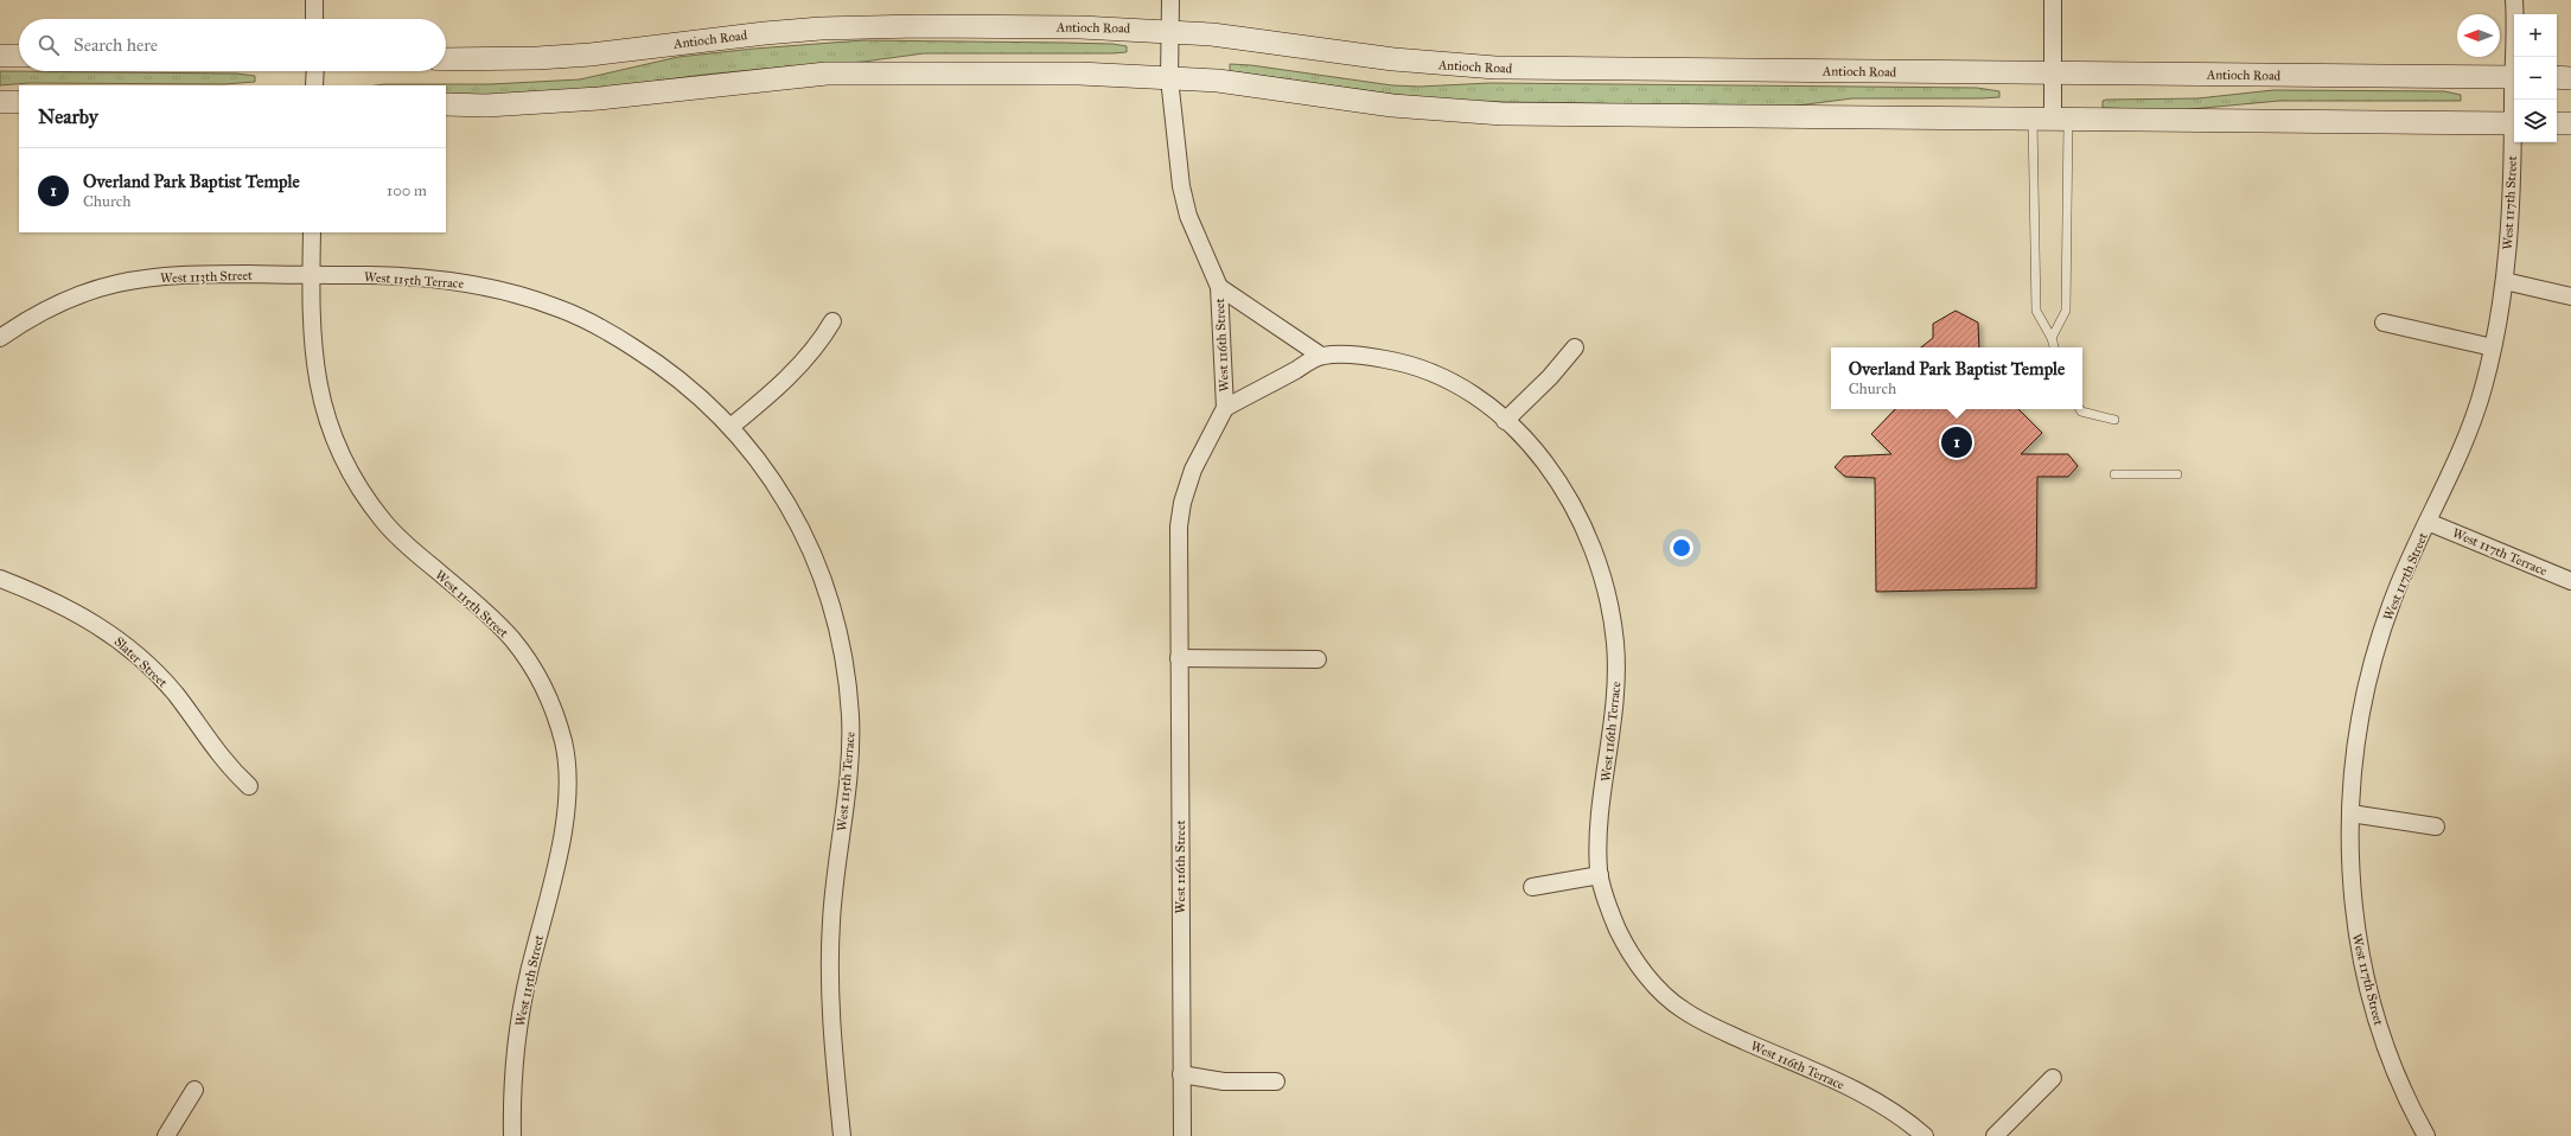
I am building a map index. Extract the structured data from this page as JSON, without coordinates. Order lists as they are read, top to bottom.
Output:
{
  "streets": {
    "main road": ["Antioch Road"],
    "street": [
      "West 117th Street",
      "West 113th Street",
      "West 115th Terrace",
      "West 116th Street",
      "West 117th Terrace",
      "West 115th Street",
      "Slater Street",
      "West 116th Terrace"
    ]
  },
  "crossings": [
    ["Antioch Road", "West 116th Street"],
    ["West 117th Street", "West 117th Terrace"],
    ["West 113th Street", "West 115th Terrace"],
    ["West 113th Street", "West 115th Street"],
    ["West 115th Terrace", "West 115th Street"],
    ["West 116th Street", "West 116th Terrace"]
  ],
  "north": "left",
  "page": {
    "map_buttons": ["+", "−"],
    "search": "Search here",
    "heading": "Nearby",
    "list": [
      {
        "mark": "1",
        "name": "Overland Park Baptist Temple",
        "note": "Church",
        "value": "100 m"
      }
    ],
    "popup": ["Overland Park Baptist Temple", "Church"],
    "pins": "1"
  }
}
